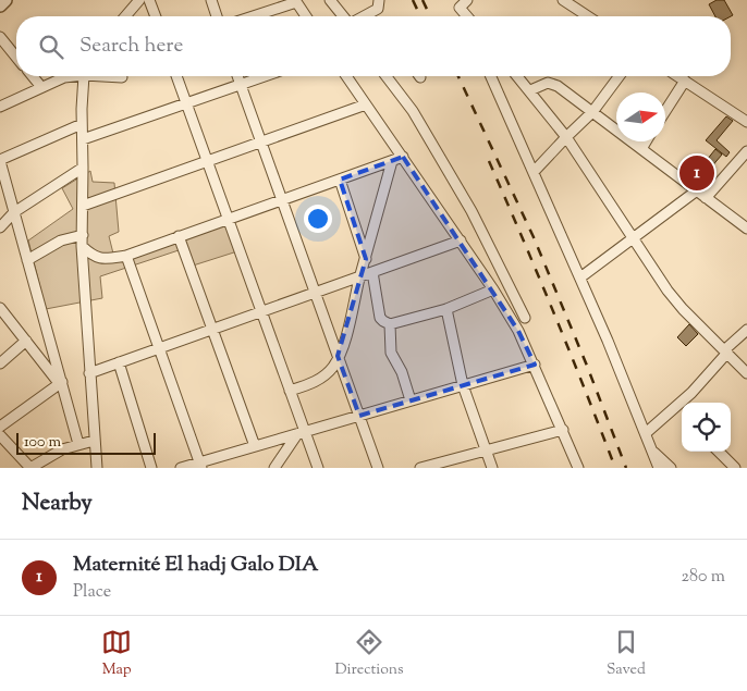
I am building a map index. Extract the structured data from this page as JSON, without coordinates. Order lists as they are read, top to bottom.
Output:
{
  "scale_bar": "100 m",
  "north": "right",
  "page": {
    "search": "Search here",
    "pins": "1",
    "scale": "100 m",
    "heading": "Nearby",
    "list": [
      {
        "mark": "1",
        "name": "Maternité El hadj Galo DIA",
        "note": "Place",
        "value": "280 m"
      }
    ],
    "nav": ["Map", "Directions", "Saved"]
  }
}
